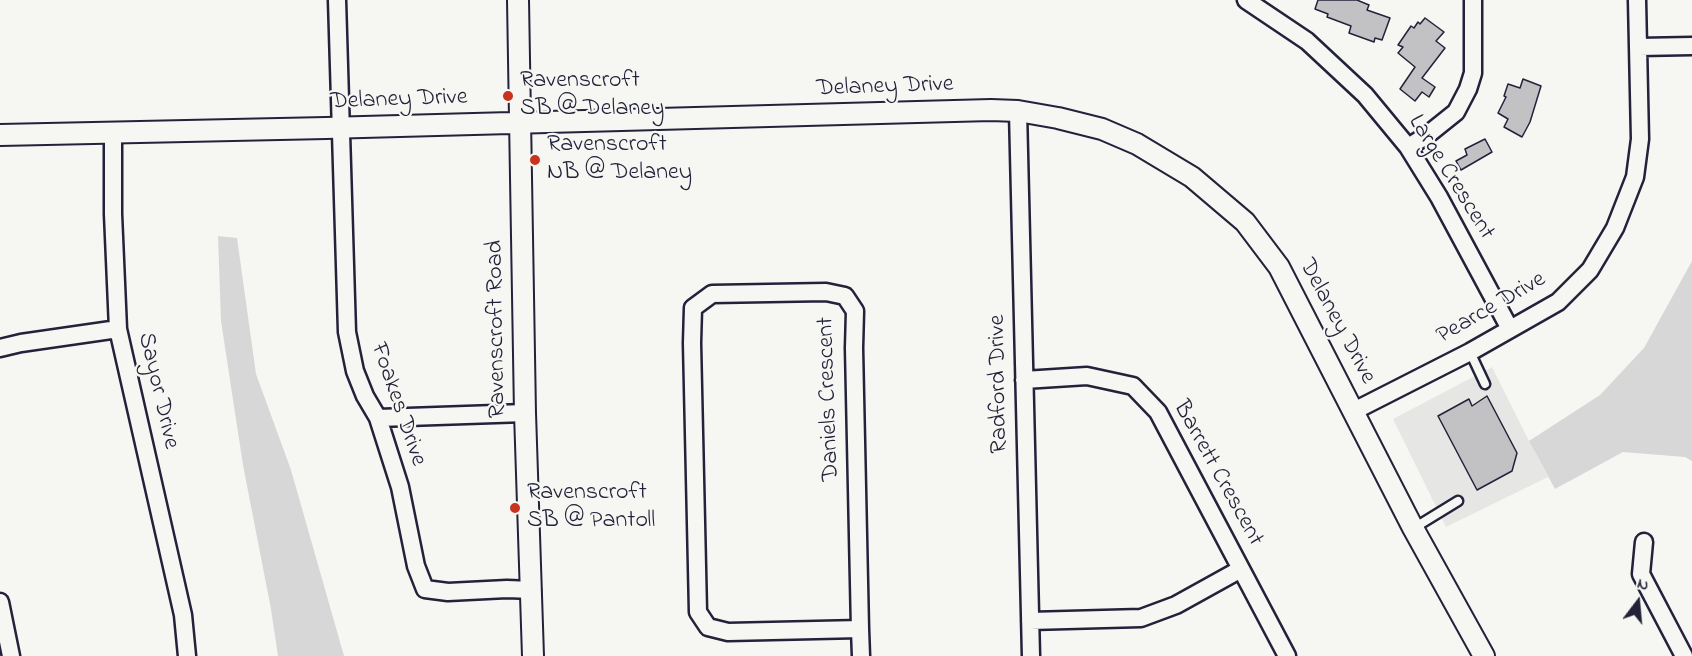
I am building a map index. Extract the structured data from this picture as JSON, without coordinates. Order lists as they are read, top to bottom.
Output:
{
  "streets": {
    "street": [
      "Delaney Drive",
      "Large Crescent",
      "Pearce Drive",
      "Ravenscroft Road",
      "Radford Drive",
      "Sayor Drive",
      "Daniels Crescent",
      "Foakes Drive",
      "Barrett Crescent"
    ]
  },
  "crossings": [
    ["Delaney Drive", "Pearce Drive"],
    ["Delaney Drive", "Ravenscroft Road"],
    ["Delaney Drive", "Radford Drive"],
    ["Delaney Drive", "Sayor Drive"],
    ["Delaney Drive", "Foakes Drive"],
    ["Large Crescent", "Pearce Drive"],
    ["Ravenscroft Road", "Foakes Drive"],
    ["Radford Drive", "Barrett Crescent"]
  ],
  "places": ["Ravenscroft SB @ Delaney", "Ravenscroft NB @ Delaney", "Ravenscroft SB @ Pantoll"],
  "north": "top"
}
